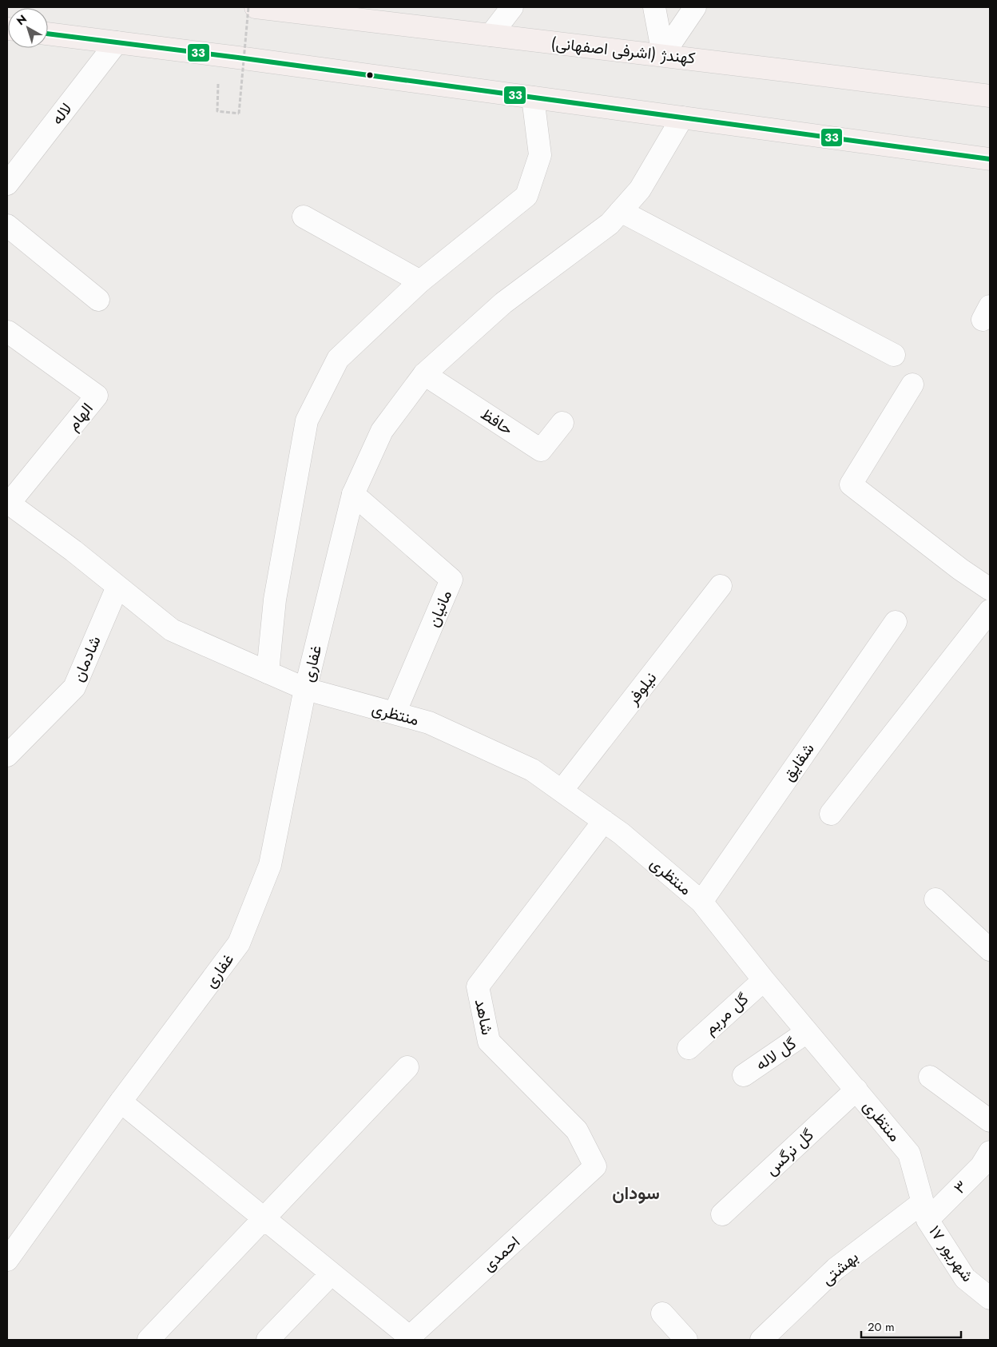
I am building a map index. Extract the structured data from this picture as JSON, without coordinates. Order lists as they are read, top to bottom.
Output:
{
  "streets": {
    "main road": ["کهندژ (اشرفی اصفهانی)"],
    "street": [
      "لاله",
      "الهام",
      "حافظ",
      "مانیان",
      "شادمان",
      "غفاری",
      "نیلوفر",
      "منتظری",
      "شقایق",
      "گل مریم",
      "شاهد",
      "گل لاله",
      "گل نرگس",
      "۳",
      "احمدی",
      "۱۷ شهریور",
      "بهشتی"
    ]
  },
  "crossings": [
    ["الهام", "منتظری"],
    ["حافظ", "غفاری"],
    ["مانیان", "غفاری"],
    ["مانیان", "منتظری"],
    ["شادمان", "منتظری"],
    ["غفاری", "منتظری"],
    ["نیلوفر", "منتظری"],
    ["منتظری", "شقایق"],
    ["منتظری", "گل مریم"],
    ["منتظری", "شاهد"],
    ["منتظری", "گل لاله"],
    ["منتظری", "گل نرگس"],
    ["منتظری", "۳"],
    ["منتظری", "۱۷ شهریور"],
    ["منتظری", "بهشتی"],
    ["شاهد", "احمدی"],
    ["۳", "۱۷ شهریور"],
    ["۳", "بهشتی"],
    ["۱۷ شهریور", "بهشتی"]
  ],
  "districts": ["سودان"],
  "lines": ["transit line 33"],
  "scale_bar": "20 m",
  "north": "top left"
}
